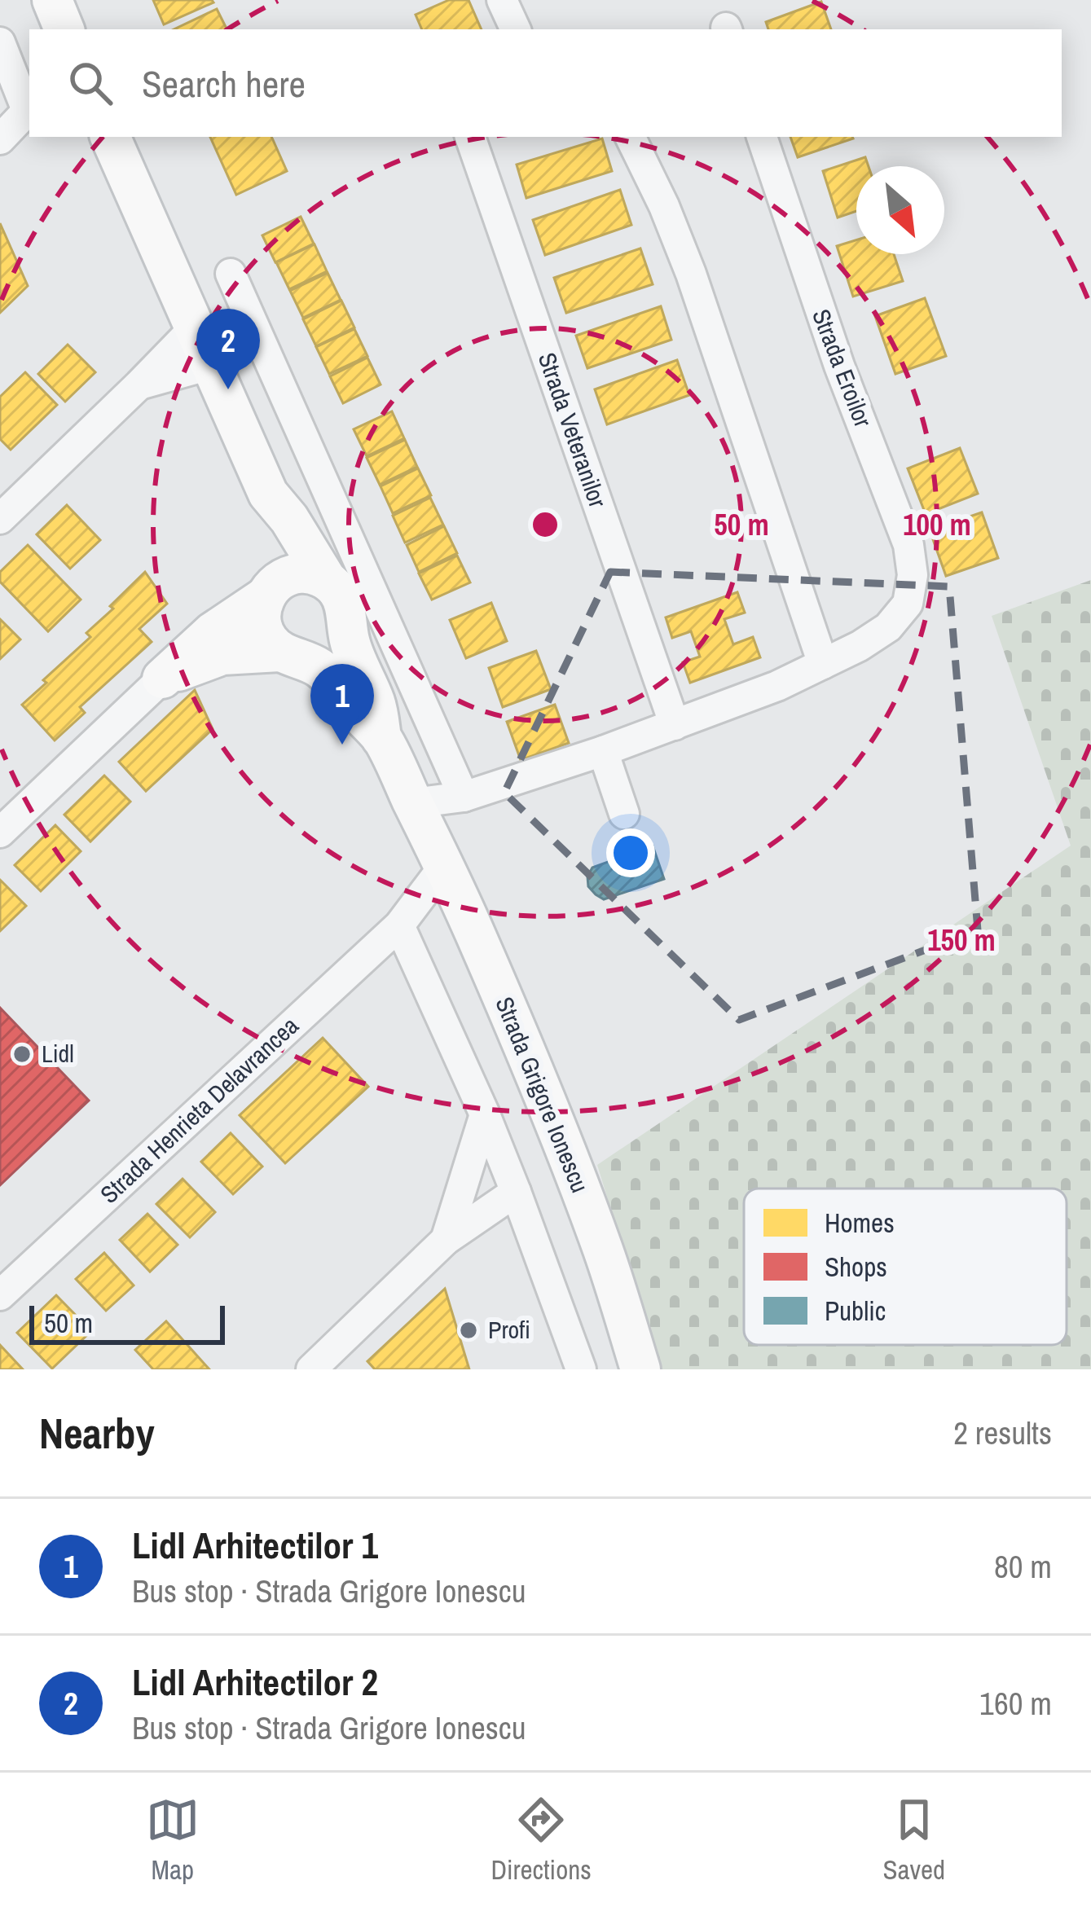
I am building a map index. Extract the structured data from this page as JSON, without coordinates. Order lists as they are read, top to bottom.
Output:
{
  "streets": {
    "main road": ["Strada Grigore Ionescu"],
    "street": ["Strada Eroilor", "Strada Veteranilor", "Strada Henrieta Delavrancea"]
  },
  "crossings": [
    ["Strada Grigore Ionescu", "Strada Henrieta Delavrancea"]
  ],
  "places": ["Lidl", "Profi"],
  "legend": ["Homes", "Shops", "Public"],
  "scale_bar": "50 m",
  "north": "bottom right",
  "page": {
    "search": "Search here",
    "pins": ["2", "1"],
    "scale": "50 m",
    "heading": ["Nearby", "2 results"],
    "list": [
      {
        "mark": "1",
        "name": "Lidl Arhitectilor 1",
        "note": "Bus stop · Strada Grigore Ionescu",
        "value": "80 m"
      },
      {
        "mark": "2",
        "name": "Lidl Arhitectilor 2",
        "note": "Bus stop · Strada Grigore Ionescu",
        "value": "160 m"
      }
    ],
    "nav": ["Map", "Directions", "Saved"]
  },
  "rings": ["50 m", "100 m", "150 m"]
}
